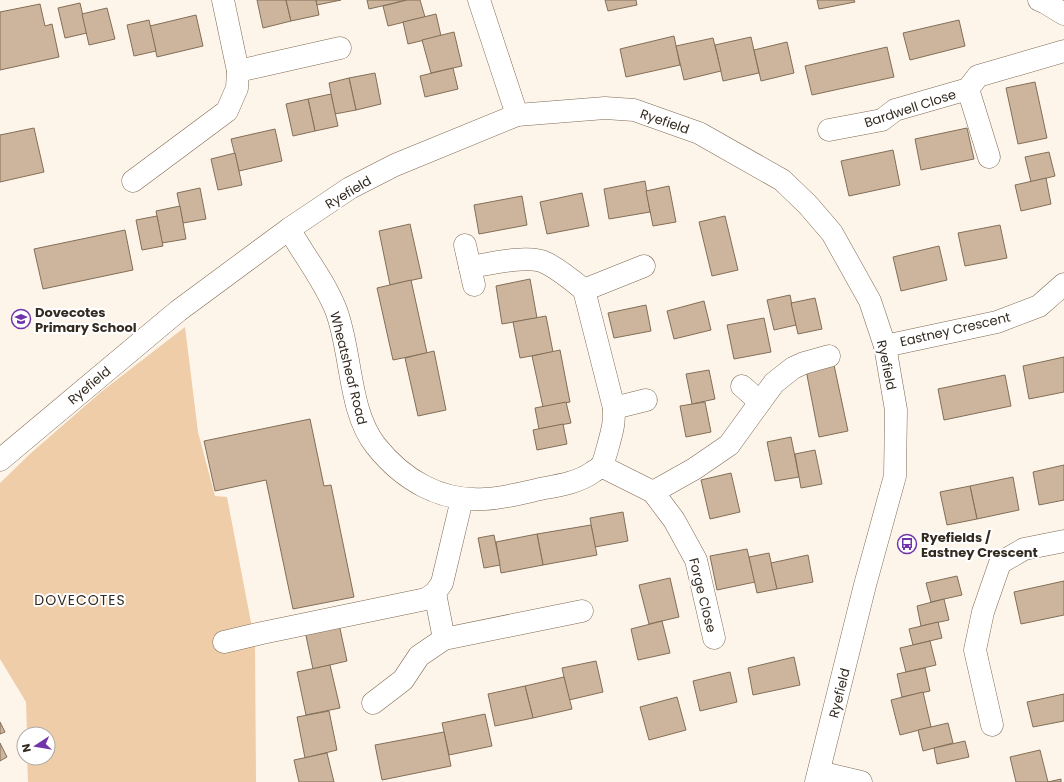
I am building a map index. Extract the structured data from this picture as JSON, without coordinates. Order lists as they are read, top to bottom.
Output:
{
  "streets": {
    "street": [
      "Bardwell Close",
      "Ryefield",
      "Eastney Crescent",
      "Wheatsheaf Road",
      "Forge Close"
    ]
  },
  "crossings": [
    ["Ryefield", "Eastney Crescent"],
    ["Ryefield", "Wheatsheaf Road"],
    ["Wheatsheaf Road", "Forge Close"]
  ],
  "districts": ["DOVECOTES"],
  "places": {
    "school or university": ["Dovecotes Primary School"],
    "bus stop": ["Ryefields / Eastney Crescent"]
  },
  "north": "left"
}
